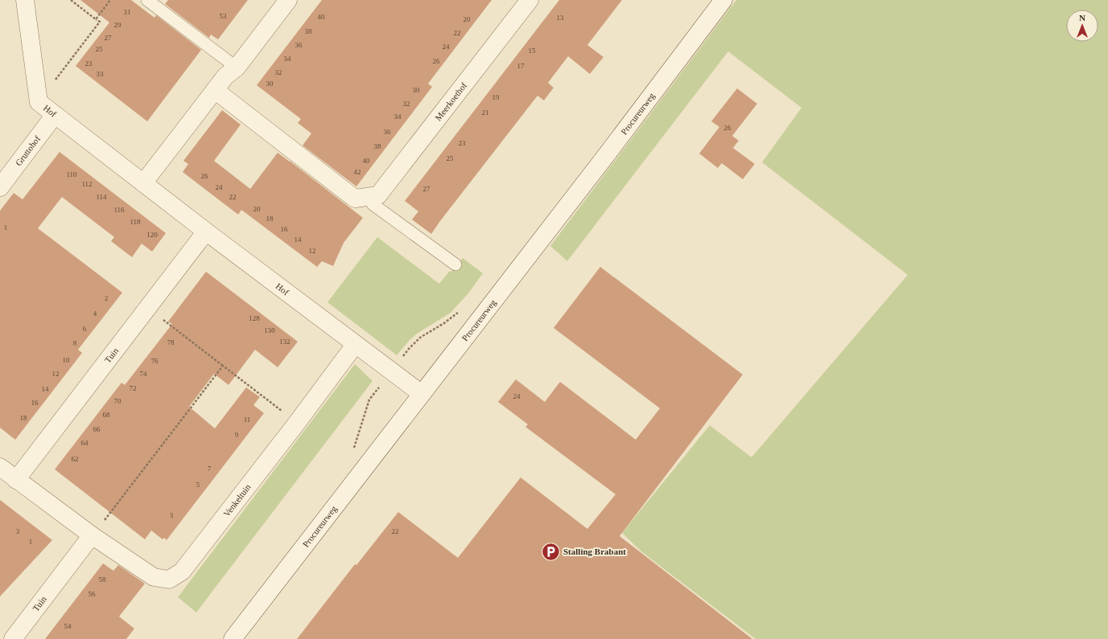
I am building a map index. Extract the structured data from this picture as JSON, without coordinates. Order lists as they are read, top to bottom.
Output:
{
  "streets": {
    "street": [
      "Meerkoethof",
      "Hof",
      "Procureurweg",
      "Gruttohof",
      "Tuin",
      "Venkeltuin"
    ]
  },
  "crossings": [
    ["Hof", "Procureurweg"],
    ["Hof", "Gruttohof"],
    ["Hof", "Tuin"],
    ["Hof", "Venkeltuin"],
    ["Tuin", "Venkeltuin"]
  ],
  "places": {
    "parking": ["Stalling Brabant"]
  },
  "house_numbers": [
    "31",
    "53",
    "40",
    "13",
    "20",
    "29",
    "38",
    "22",
    "27",
    "36",
    "24",
    "25",
    "15",
    "34",
    "26",
    "23",
    "17",
    "32",
    "33",
    "30",
    "30",
    "19",
    "32",
    "21",
    "34",
    "26",
    "36",
    "23",
    "38",
    "25",
    "40",
    "42",
    "110",
    "26",
    "112",
    "24",
    "27",
    "114",
    "22",
    "20",
    "116",
    "18",
    "118",
    "1",
    "16",
    "120",
    "14",
    "12",
    "2",
    "4",
    "128",
    "6",
    "130",
    "132",
    "78",
    "8",
    "10",
    "76",
    "12",
    "74",
    "72",
    "14",
    "24",
    "70",
    "16",
    "68",
    "18",
    "11",
    "66",
    "9",
    "64",
    "62",
    "7",
    "5",
    "3",
    "3",
    "22",
    "1",
    "58",
    "56",
    "54"
  ],
  "north": "top"
}
